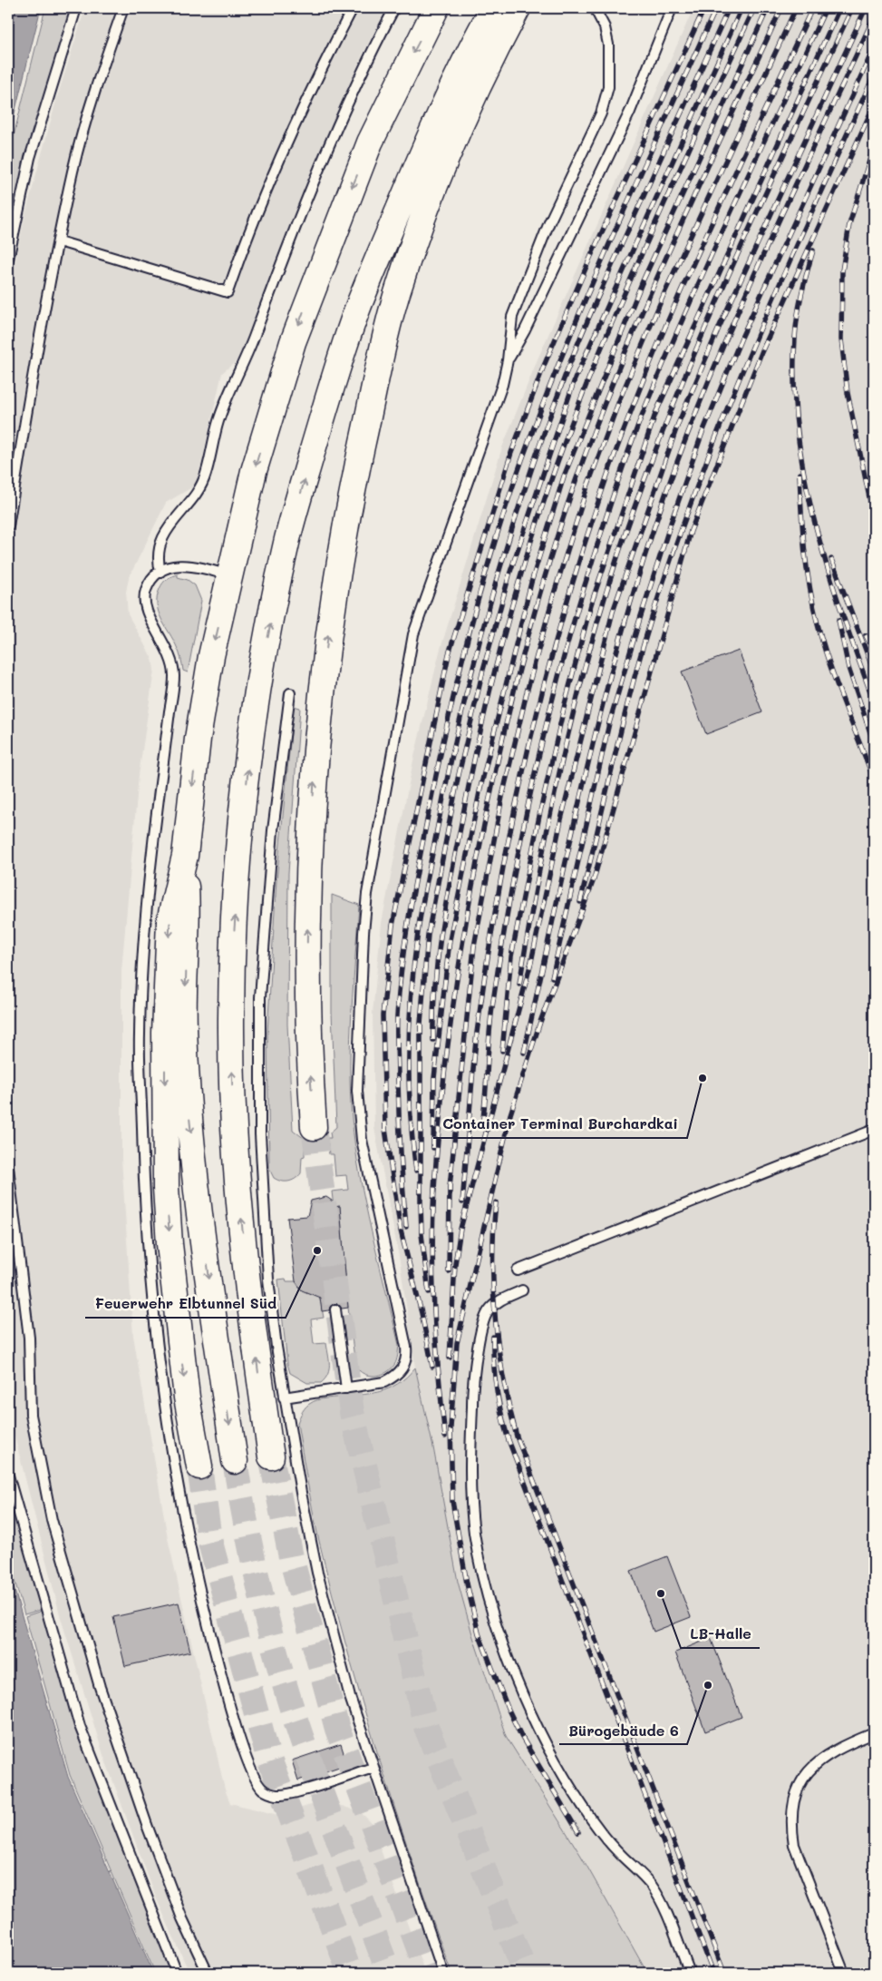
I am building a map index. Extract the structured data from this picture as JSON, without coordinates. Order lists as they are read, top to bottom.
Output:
{
  "places": [
    "Container Terminal Burchardkai",
    "Feuerwehr Elbtunnel Süd",
    "LB-Halle",
    "Bürogebäude 6"
  ]
}
